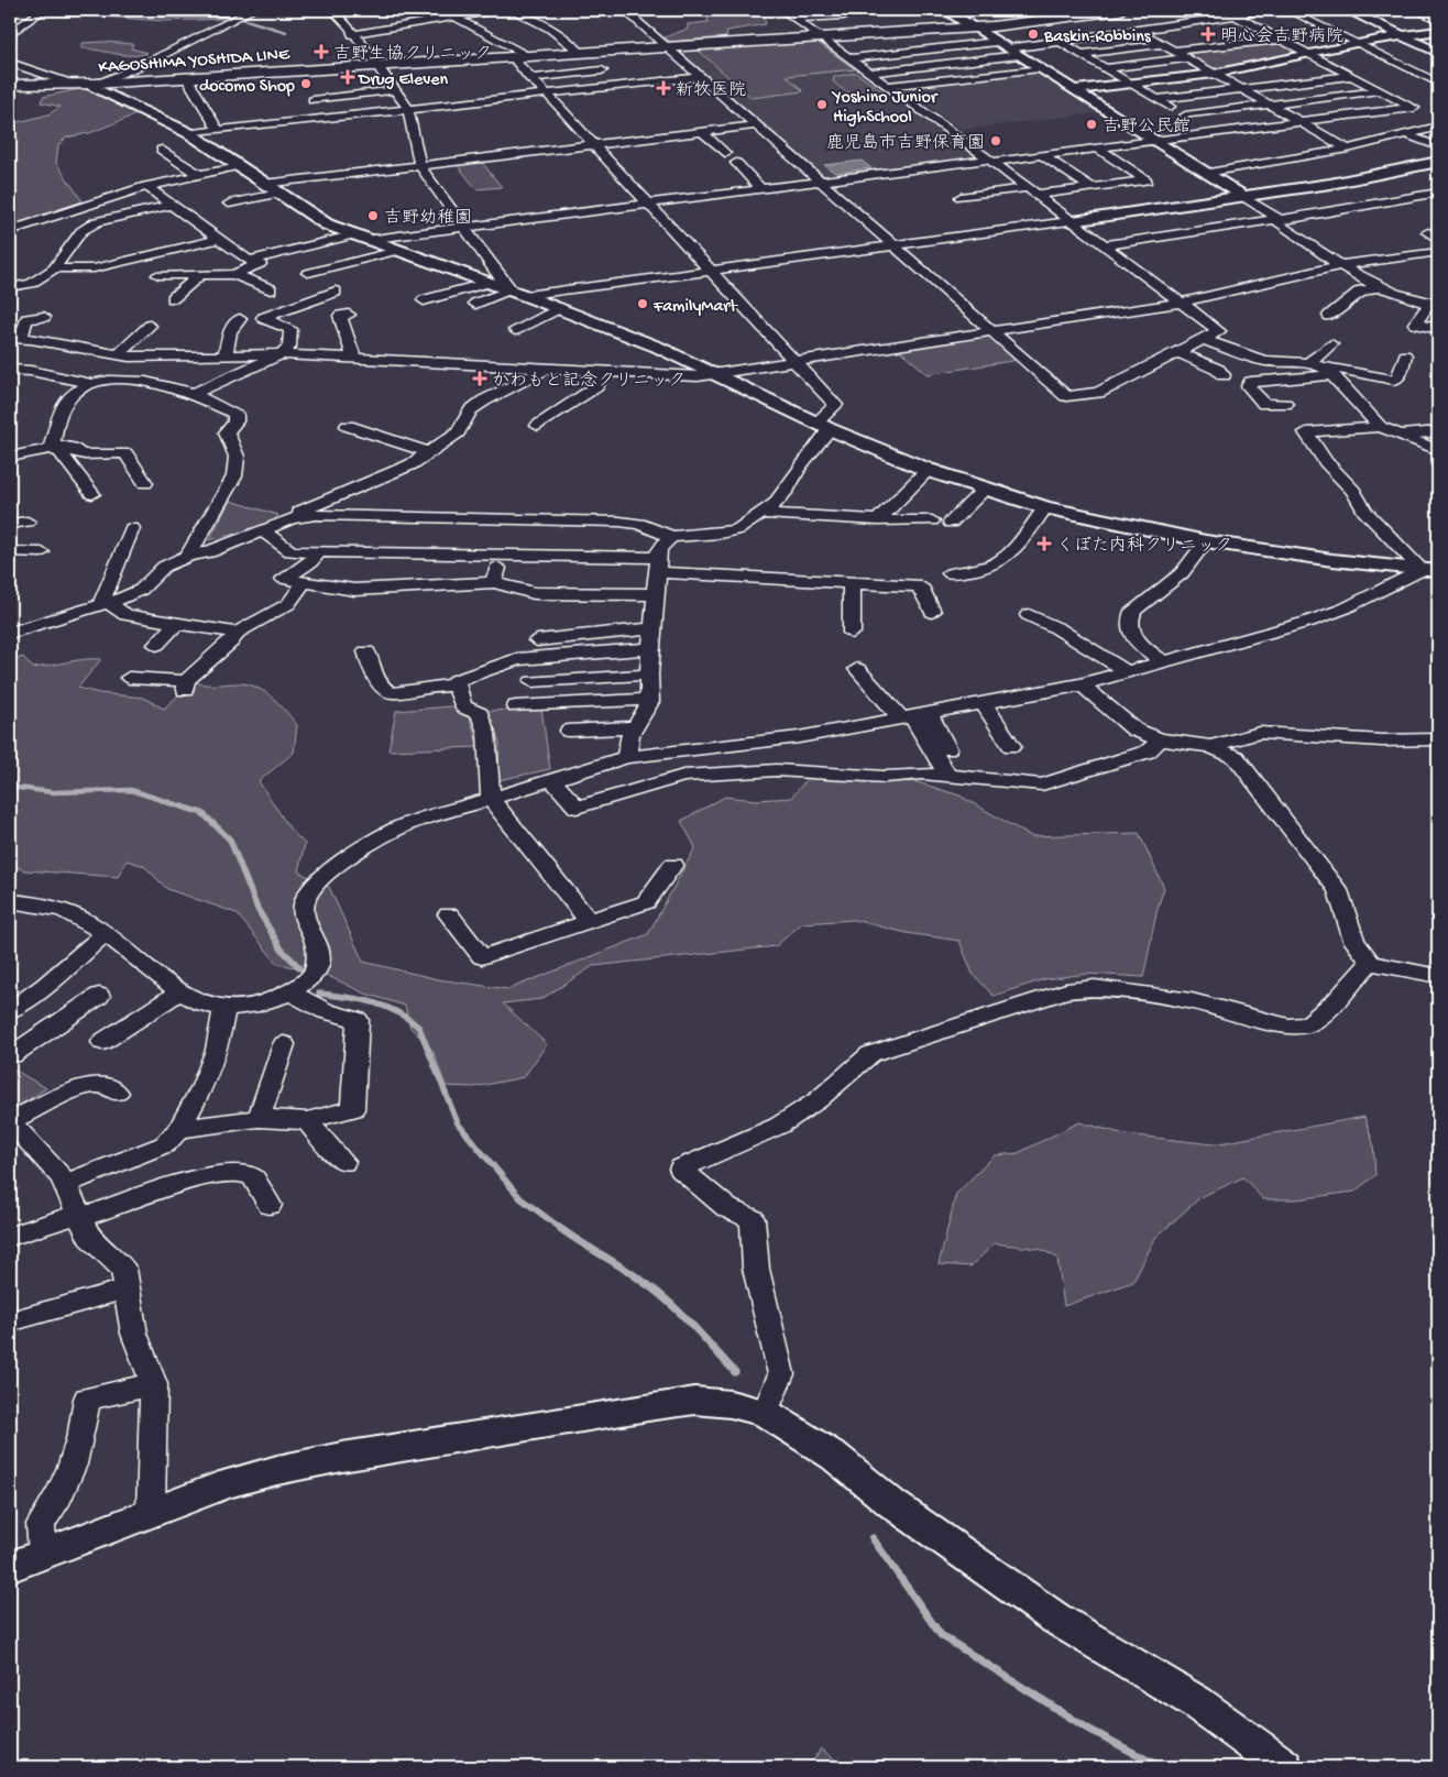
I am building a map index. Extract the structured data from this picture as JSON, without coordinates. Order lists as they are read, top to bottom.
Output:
{
  "streets": {
    "main road": ["KAGOSHIMA YOSHIDA LINE"]
  },
  "places": {
    "other": [
      "Baskin-Robbins",
      "docomo Shop",
      "Yoshino Junior HighSchool",
      "吉野公民館",
      "鹿児島市吉野保育園",
      "吉野幼稚園",
      "FamilyMart"
    ],
    "health": [
      "明心会吉野病院",
      "吉野生協クリニック",
      "Drug Eleven",
      "新牧医院",
      "かわもと記念クリニック",
      "くぼた内科クリニック"
    ]
  }
}
